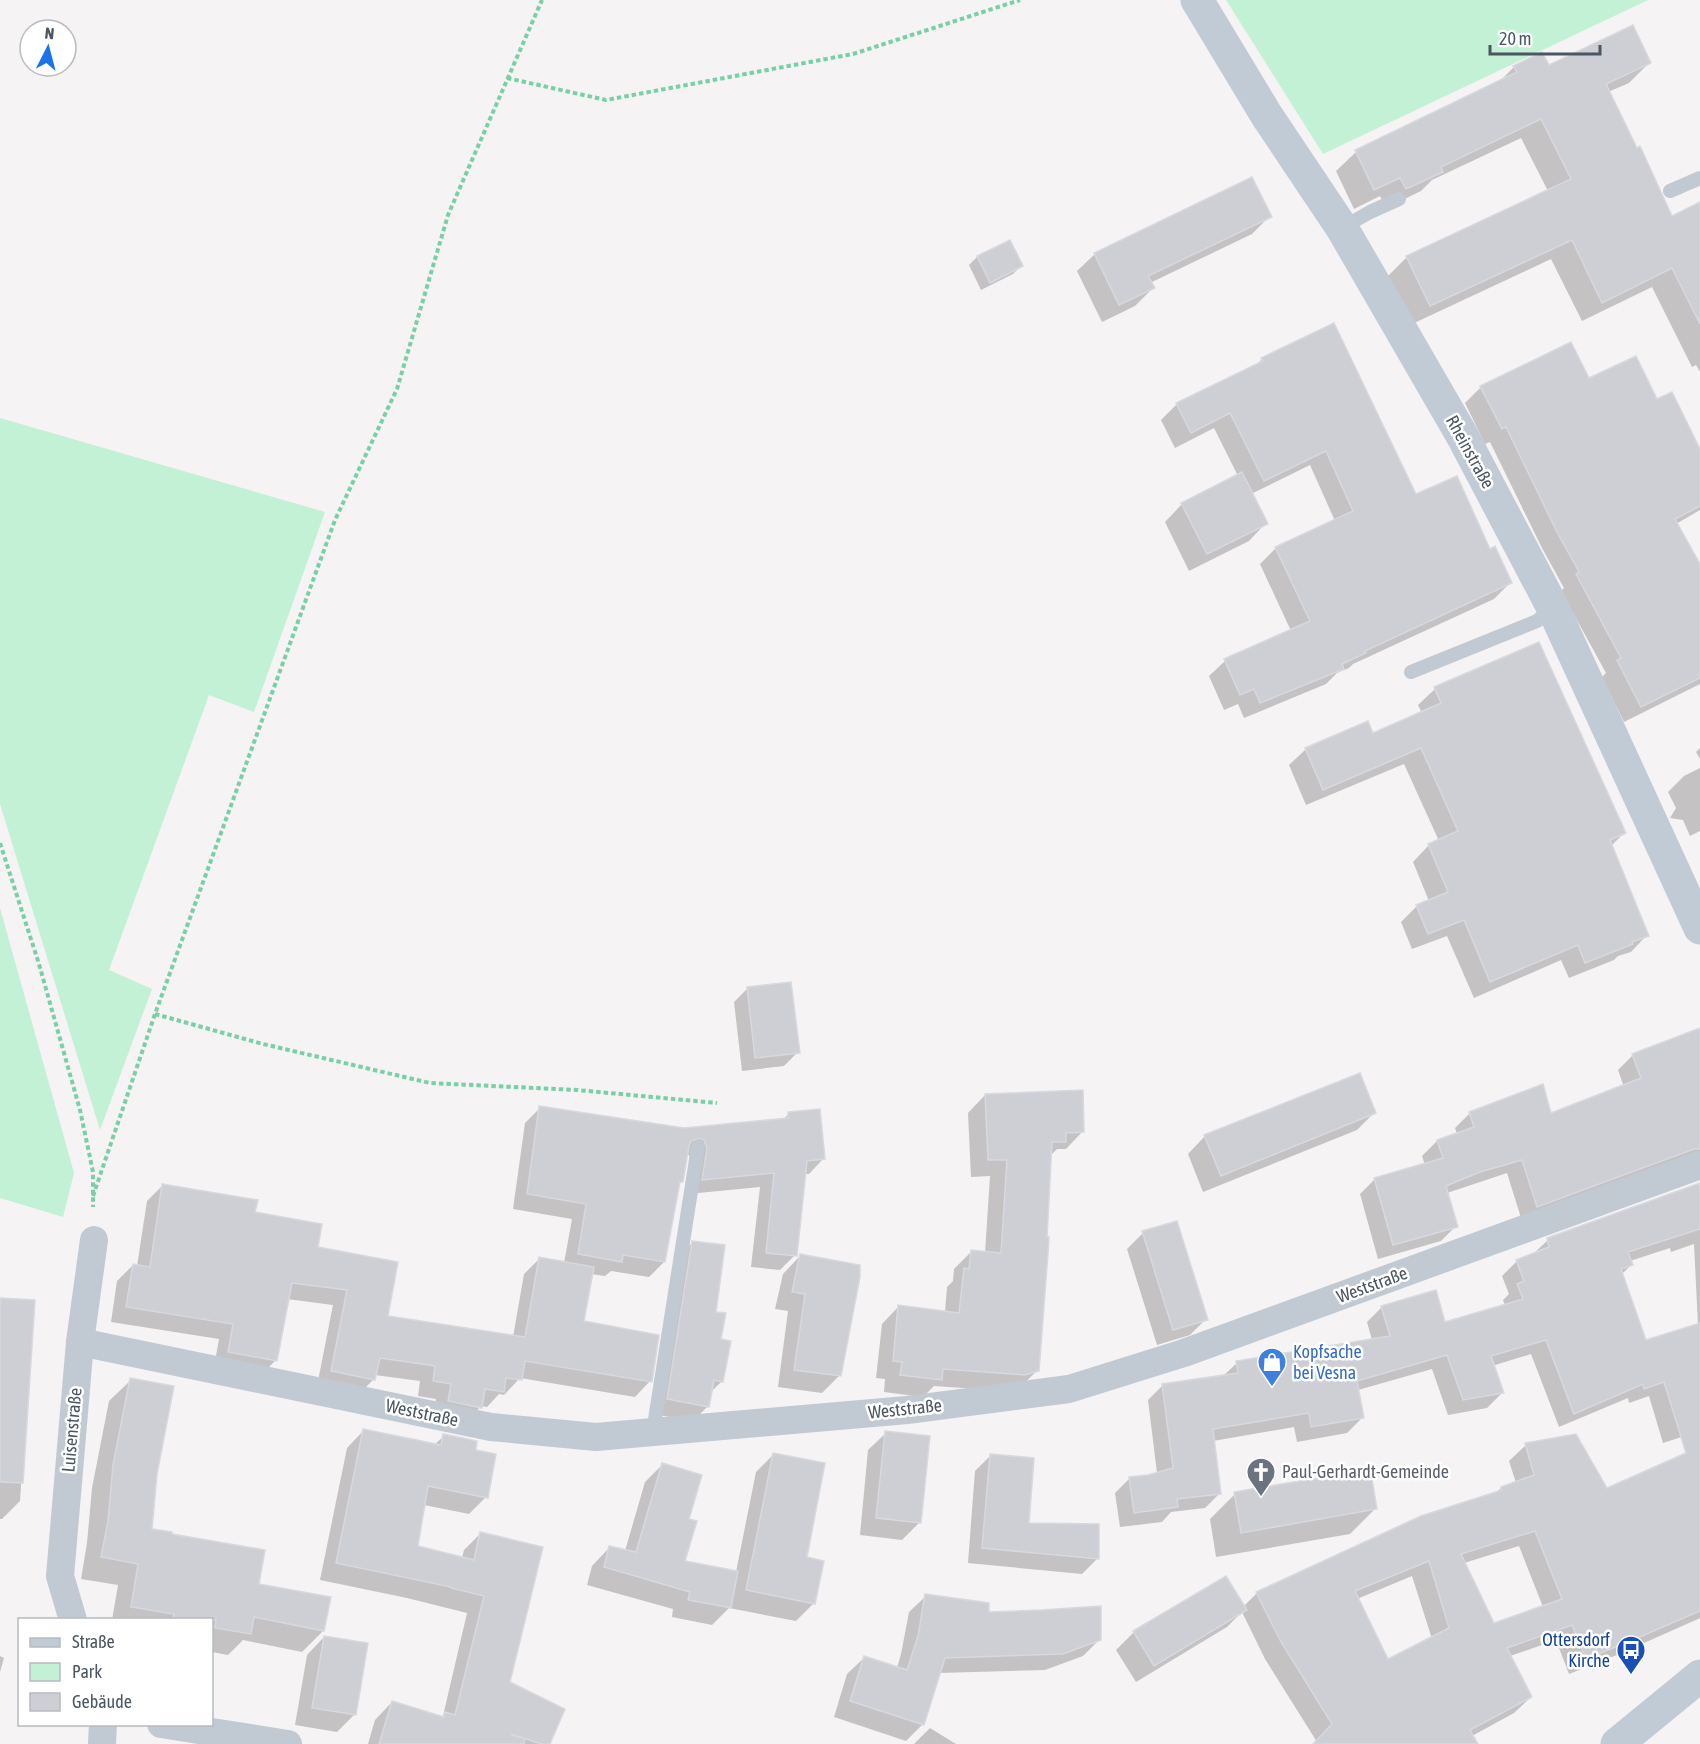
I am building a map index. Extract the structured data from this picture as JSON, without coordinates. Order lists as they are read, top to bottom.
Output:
{
  "streets": {
    "main road": ["Rheinstraße"],
    "street": ["Weststraße", "Luisenstraße"]
  },
  "crossings": [
    ["Weststraße", "Luisenstraße"]
  ],
  "places": {
    "shop": ["Kopfsache bei Vesna"],
    "church": ["Paul-Gerhardt-Gemeinde"],
    "bus stop": ["Ottersdorf Kirche"]
  },
  "legend": ["Straße", "Park", "Gebäude"],
  "scale_bar": "20 m",
  "north": "top"
}
